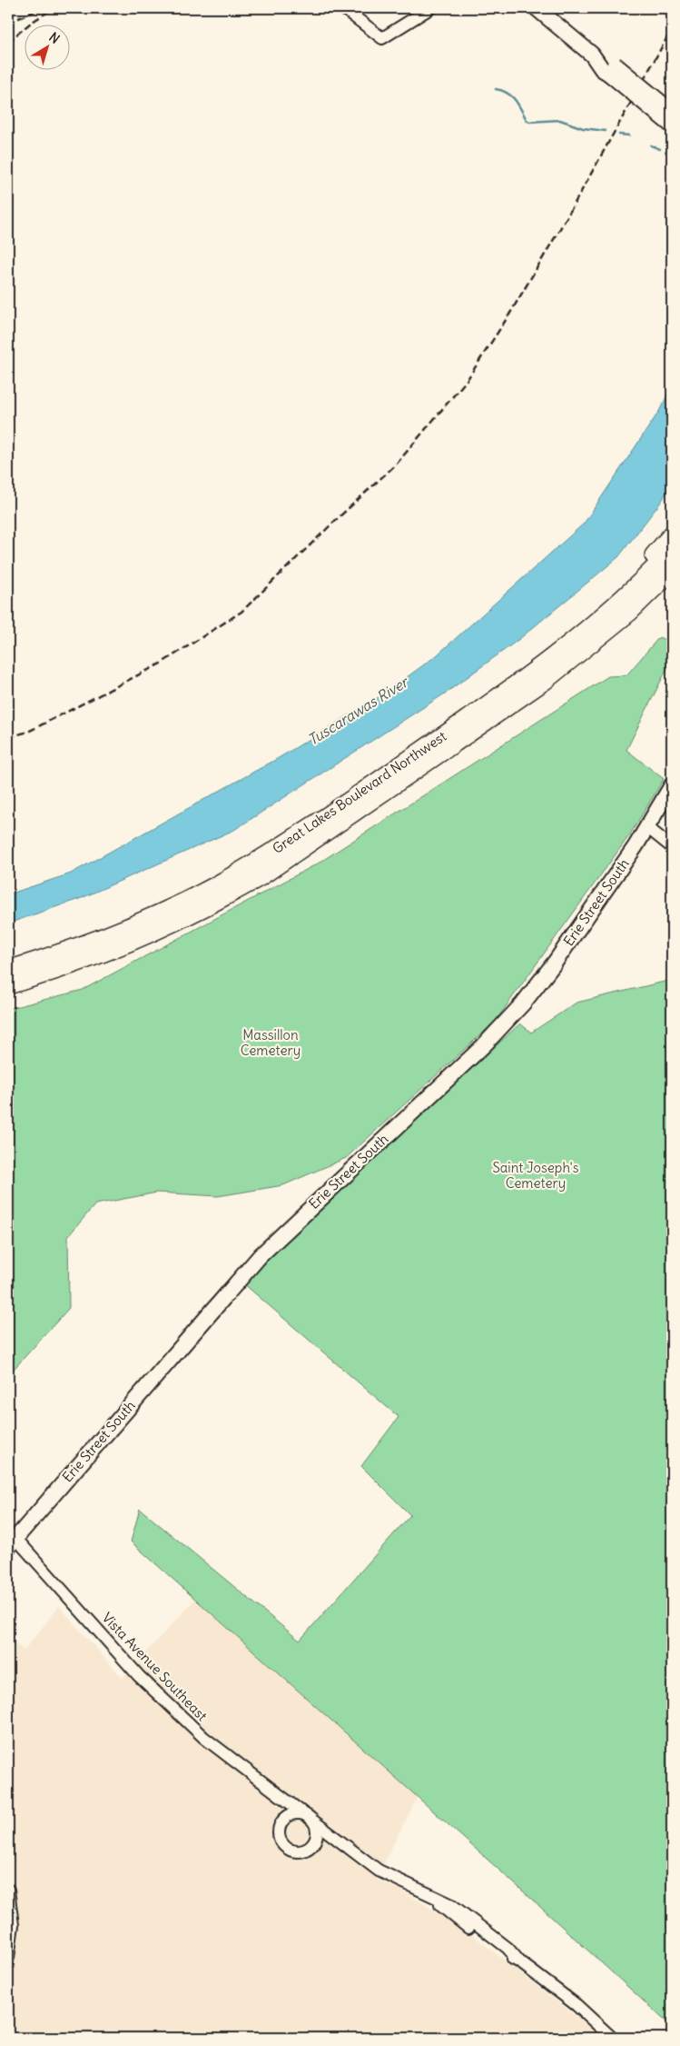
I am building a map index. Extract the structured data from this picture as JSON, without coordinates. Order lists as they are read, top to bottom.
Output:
{
  "streets": {
    "highway": ["Great Lakes Boulevard Northwest"],
    "main road": ["Erie Street South"],
    "street": ["Vista Avenue Southeast"]
  },
  "crossings": [
    ["Erie Street South", "Vista Avenue Southeast"]
  ],
  "water": ["Tuscarawas River"],
  "parks": ["Massillon Cemetery", "Saint Joseph's Cemetery"],
  "north": "top right"
}
